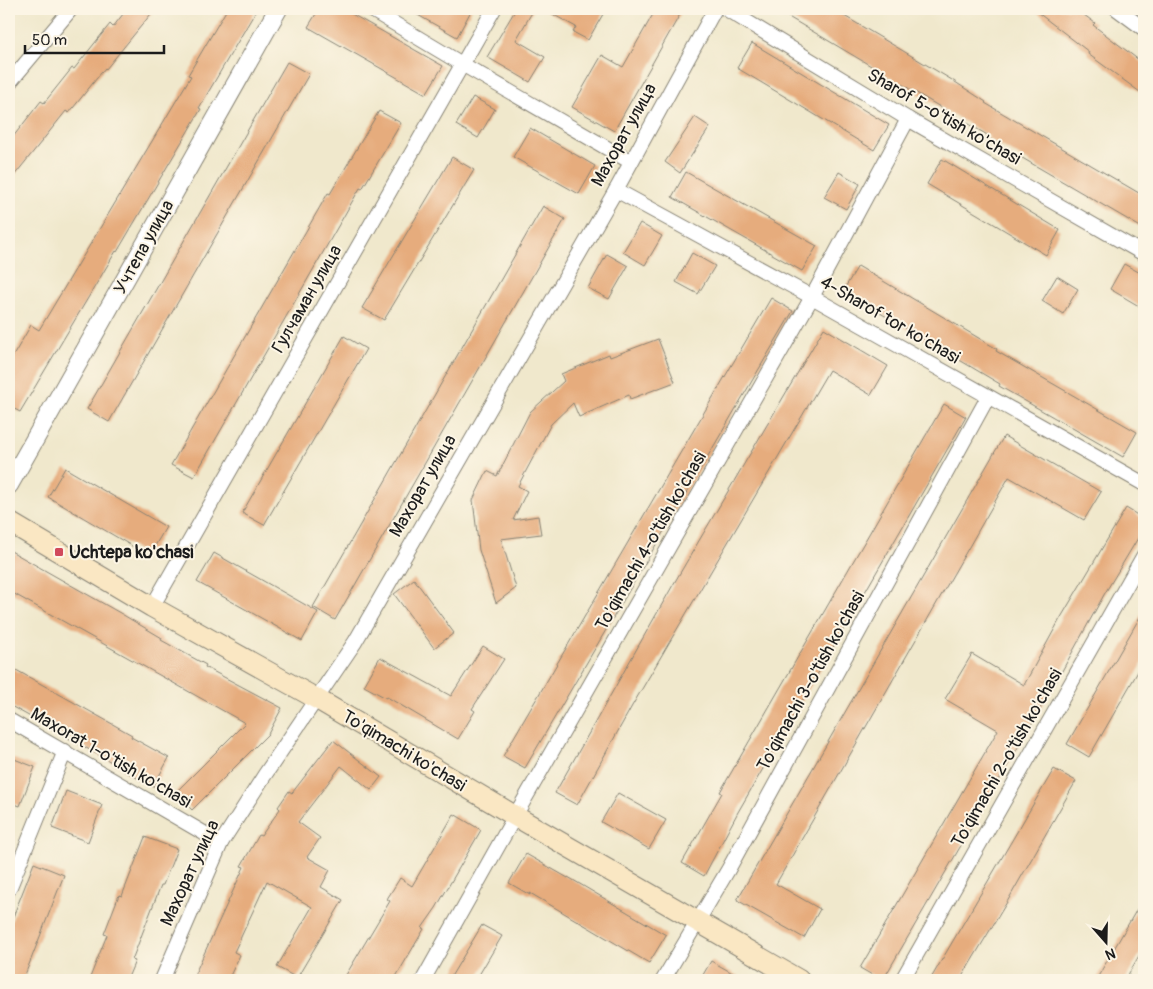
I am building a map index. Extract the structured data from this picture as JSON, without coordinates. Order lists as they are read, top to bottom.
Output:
{
  "streets": {
    "main road": ["To'qimachi ko'chasi"],
    "street": [
      "Sharof 5-o'tish ko'chasi",
      "Махорат улица",
      "Учтепа улица",
      "Гулчаман улица",
      "4-Sharof tor ko'chasi",
      "To'qimachi 4-o'tish ko'chasi",
      "To'qimachi 3-o'tish ko'chasi",
      "Maxorat 1-o'tish ko'chasi",
      "To'qimachi 2-o'tish ko'chasi"
    ]
  },
  "crossings": [
    ["Sharof 5-o'tish ko'chasi", "To'qimachi 4-o'tish ko'chasi"],
    ["Махорат улица", "4-Sharof tor ko'chasi"],
    ["Махорат улица", "To'qimachi ko'chasi"],
    ["Махорат улица", "Maxorat 1-o'tish ko'chasi"],
    ["Гулчаман улица", "To'qimachi ko'chasi"],
    ["4-Sharof tor ko'chasi", "To'qimachi 4-o'tish ko'chasi"],
    ["4-Sharof tor ko'chasi", "To'qimachi 3-o'tish ko'chasi"],
    ["To'qimachi 4-o'tish ko'chasi", "To'qimachi ko'chasi"],
    ["To'qimachi 3-o'tish ko'chasi", "To'qimachi ko'chasi"]
  ],
  "places": {
    "transit": ["Uchtepa ko'chasi"]
  },
  "scale_bar": "50 m",
  "north": "bottom"
}
